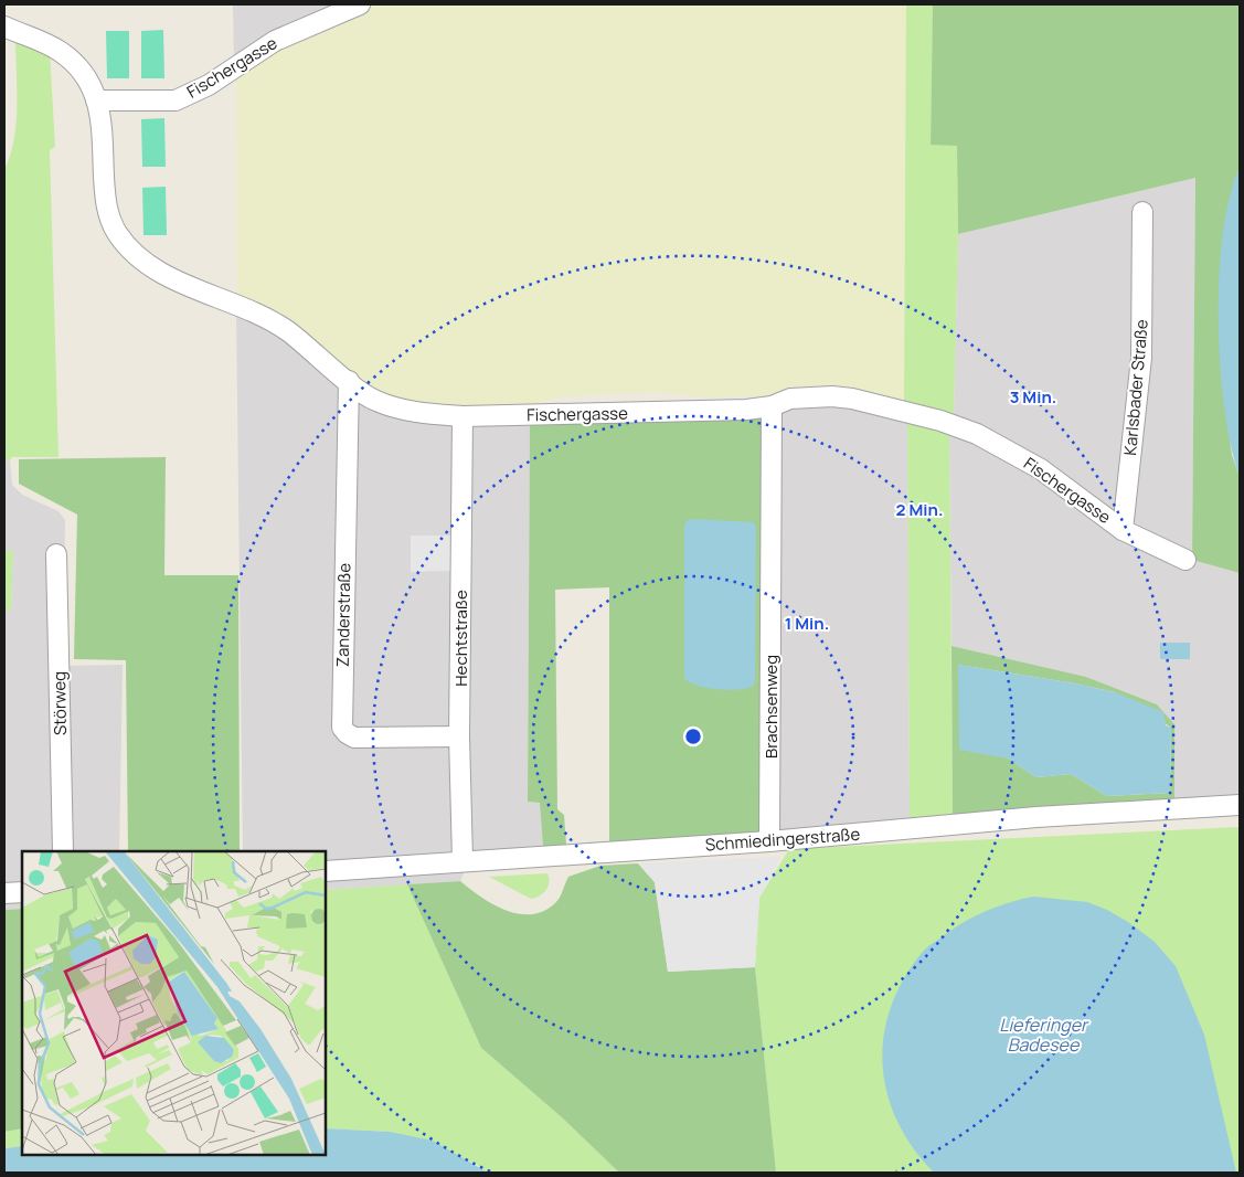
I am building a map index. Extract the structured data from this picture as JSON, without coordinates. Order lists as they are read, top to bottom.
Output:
{
  "streets": {
    "street": [
      "Fischergasse",
      "Karlsbader Straße",
      "Zanderstraße",
      "Hechtstraße",
      "Störweg",
      "Brachsenweg",
      "Schmiedingerstraße"
    ]
  },
  "crossings": [
    ["Fischergasse", "Karlsbader Straße"],
    ["Fischergasse", "Zanderstraße"],
    ["Fischergasse", "Hechtstraße"],
    ["Fischergasse", "Brachsenweg"],
    ["Zanderstraße", "Hechtstraße"],
    ["Hechtstraße", "Schmiedingerstraße"],
    ["Brachsenweg", "Schmiedingerstraße"]
  ],
  "water": ["Lieferinger Badesee"],
  "rings": ["3 Min.", "2 Min.", "1 Min."]
}
